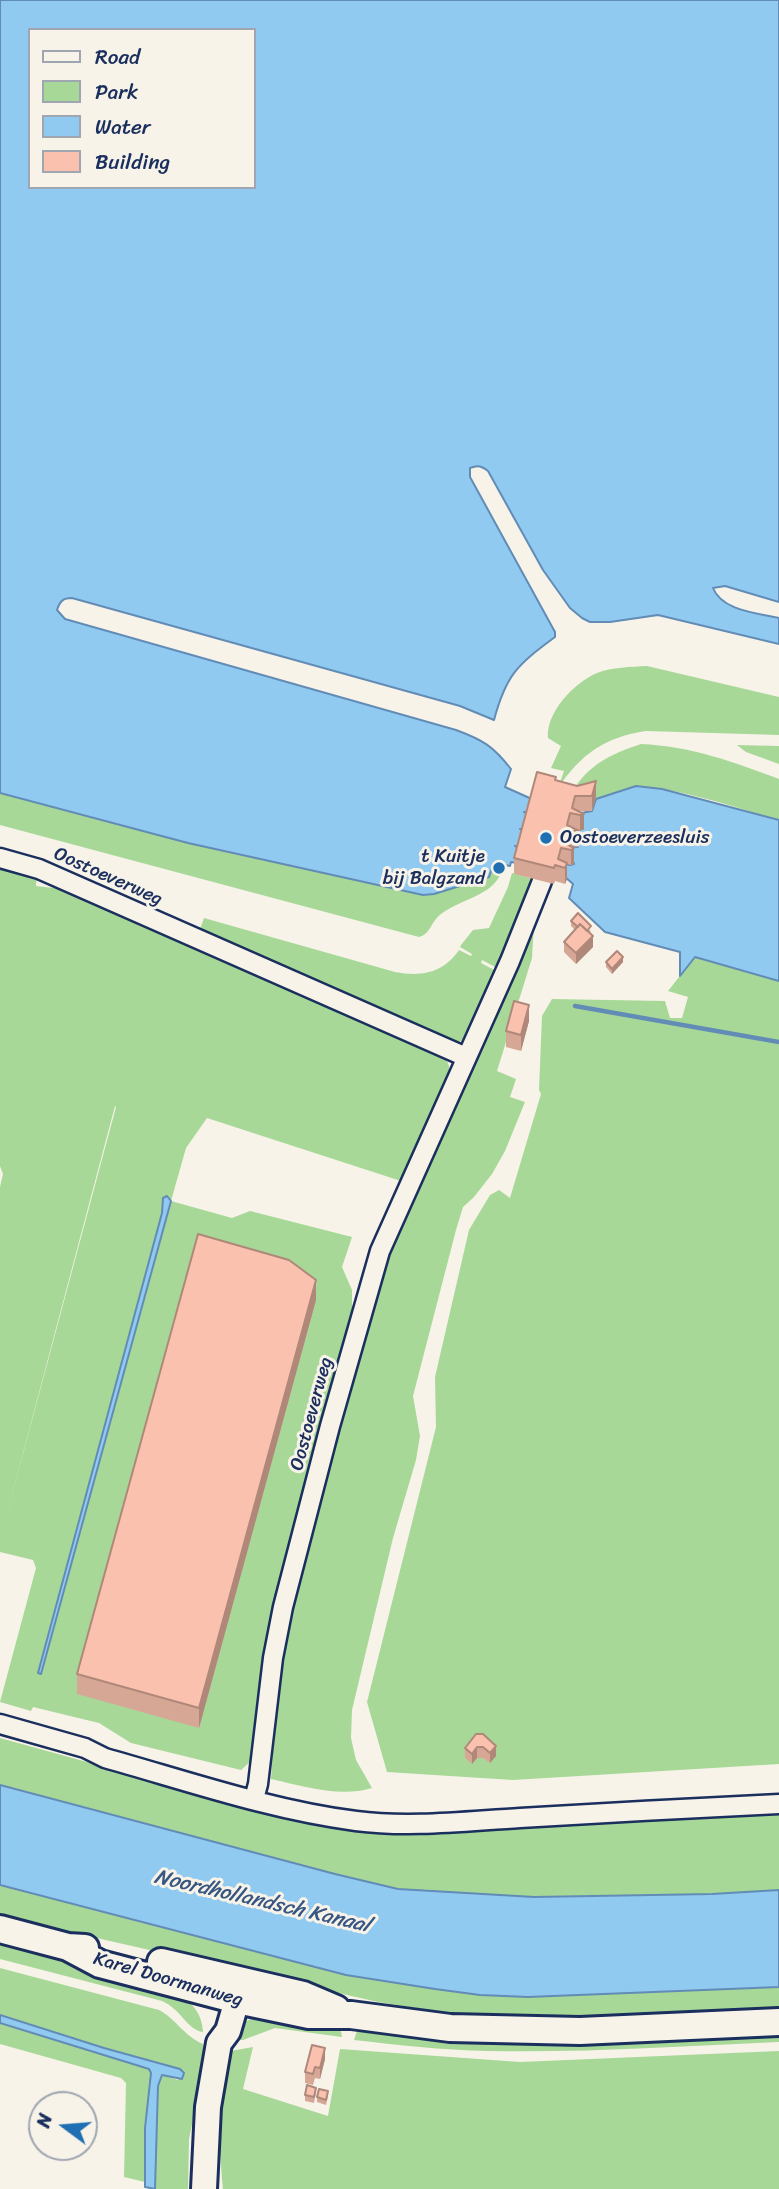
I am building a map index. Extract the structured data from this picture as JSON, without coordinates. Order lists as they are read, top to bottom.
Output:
{
  "streets": {
    "main road": ["Karel Doormanweg"],
    "street": ["Oostoeverweg"]
  },
  "water": ["Noordhollandsch Kanaal"],
  "places": ["Oostoeverzeesluis", "t Kuitje bij Balgzand"],
  "legend": [
    "Road",
    "Park",
    "Water",
    "Building"
  ],
  "north": "left"
}
